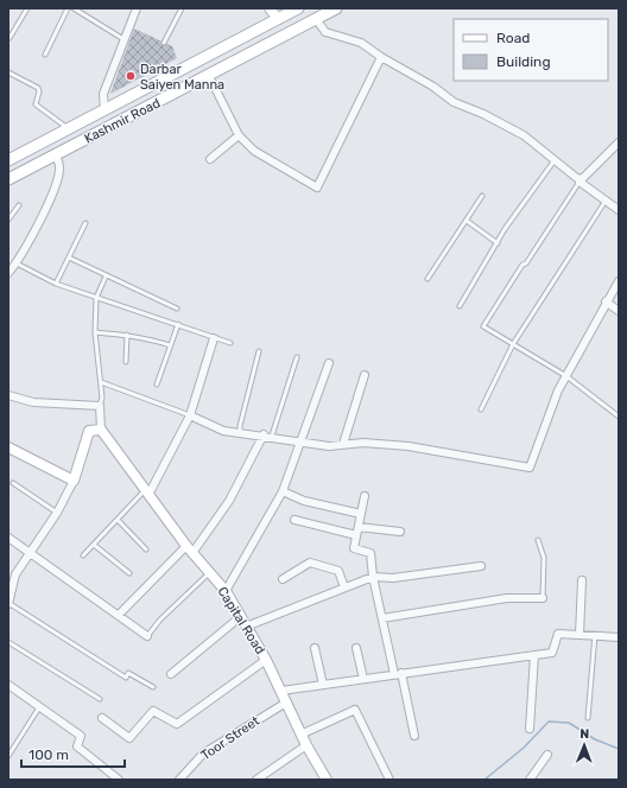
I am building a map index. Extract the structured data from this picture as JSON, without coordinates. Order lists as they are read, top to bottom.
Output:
{
  "streets": {
    "main road": ["Kashmir Road"],
    "street": ["Capital Road", "Toor Street"]
  },
  "crossings": [
    ["Capital Road", "Toor Street"]
  ],
  "places": ["Darbar Saiyen Manna"],
  "legend": ["Road", "Building"],
  "scale_bar": "100 m",
  "north": "top"
}
